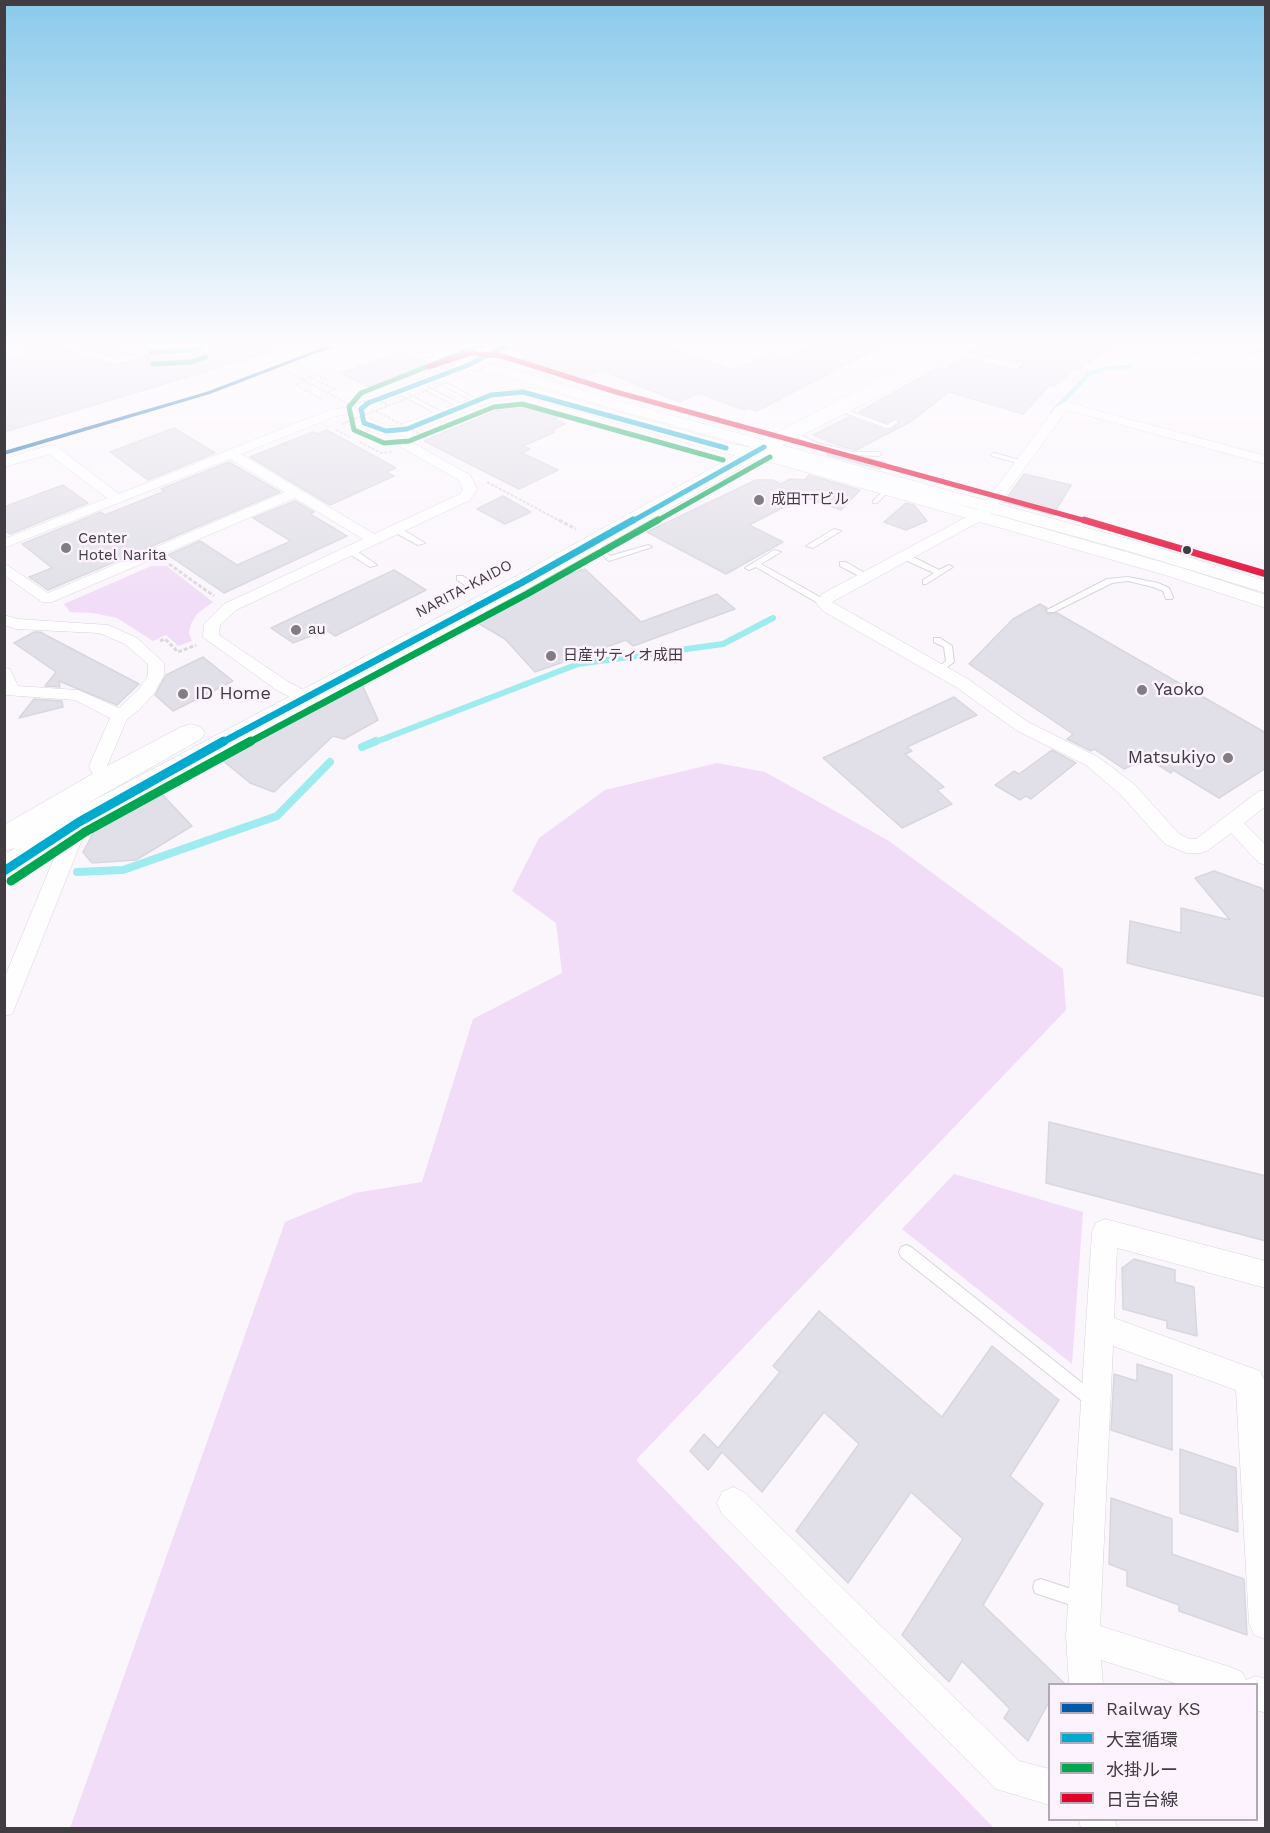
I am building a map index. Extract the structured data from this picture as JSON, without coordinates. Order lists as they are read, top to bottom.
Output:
{
  "streets": {
    "highway": ["NARITA-KAIDO"]
  },
  "places": [
    "成田TTビル",
    "Center Hotel Narita",
    "au",
    "日産サティオ成田",
    "Yaoko",
    "ID Home",
    "Matsukiyo"
  ],
  "lines": [
    "rail line KS",
    "transit line 大室循環",
    "transit line 水掛ルー",
    "transit line 日吉台線"
  ],
  "legend": [
    "Railway KS",
    "大室循環",
    "水掛ルー",
    "日吉台線"
  ]
}
